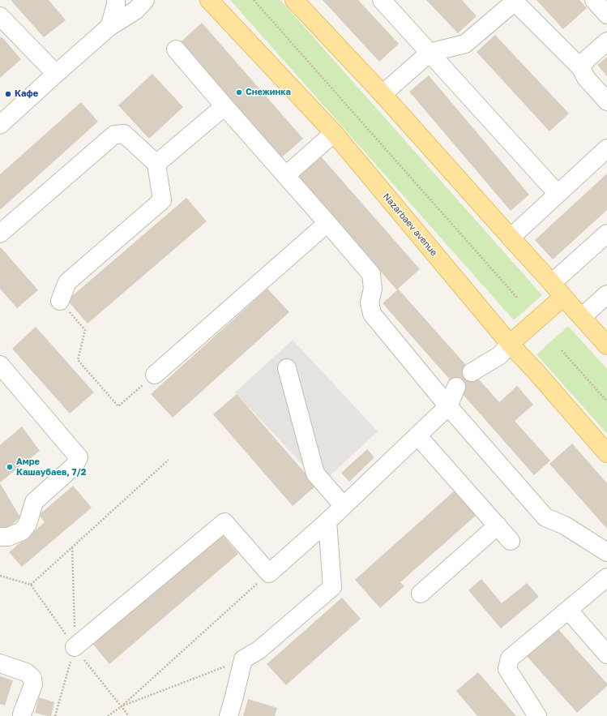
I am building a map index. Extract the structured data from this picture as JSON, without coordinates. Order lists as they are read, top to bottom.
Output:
{
  "streets": {
    "main road": ["Nazarbaev avenue"]
  },
  "places": ["Снежинка", "Кафе", "Амре Кашаубаев, 7/2"]
}
